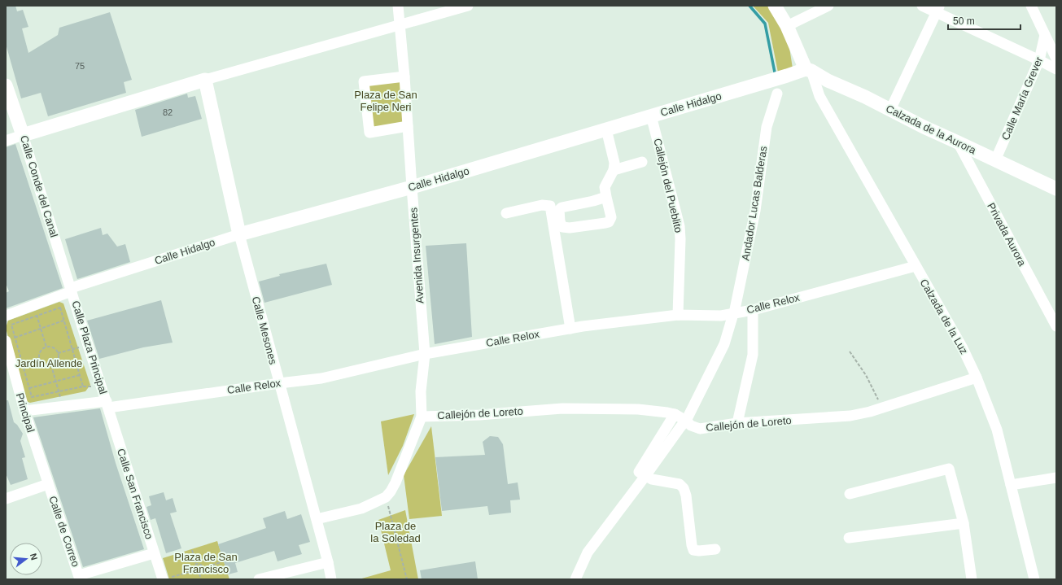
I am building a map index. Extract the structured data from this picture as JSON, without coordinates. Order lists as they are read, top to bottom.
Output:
{
  "streets": {
    "main road": [
      "Calle Hidalgo",
      "Calzada de la Aurora",
      "Calle Conde del Canal",
      "Calzada de la Luz",
      "Calle Mesones"
    ],
    "street": [
      "Calle María Grever",
      "Callejón del Pueblito",
      "Andador Lucas Balderas",
      "Privada Aurora",
      "Avenida Insurgentes",
      "Calle Relox",
      "Calle Plaza Principal",
      "Principal",
      "Callejón de Loreto",
      "Calle San Francisco",
      "Calle de Correo"
    ]
  },
  "crossings": [
    ["Calle María Grever", "Calzada de la Aurora"],
    ["Calle Hidalgo", "Calzada de la Aurora"],
    ["Calle Hidalgo", "Callejón del Pueblito"],
    ["Calle Hidalgo", "Calle Conde del Canal"],
    ["Calle Hidalgo", "Avenida Insurgentes"],
    ["Calle Hidalgo", "Calzada de la Luz"],
    ["Calle Hidalgo", "Calle Mesones"],
    ["Calle Hidalgo", "Calle Plaza Principal"],
    ["Calzada de la Aurora", "Privada Aurora"],
    ["Calzada de la Aurora", "Calzada de la Luz"],
    ["Callejón del Pueblito", "Calle Relox"],
    ["Calle Conde del Canal", "Calle Plaza Principal"],
    ["Andador Lucas Balderas", "Calle Relox"],
    ["Andador Lucas Balderas", "Callejón de Loreto"],
    ["Avenida Insurgentes", "Calle Relox"],
    ["Avenida Insurgentes", "Callejón de Loreto"],
    ["Calle Relox", "Calzada de la Luz"],
    ["Calle Relox", "Calle Mesones"],
    ["Calle Relox", "Calle Plaza Principal"],
    ["Calle Relox", "Principal"],
    ["Calle Relox", "Calle San Francisco"],
    ["Calzada de la Luz", "Callejón de Loreto"],
    ["Calle Plaza Principal", "Calle San Francisco"],
    ["Principal", "Calle de Correo"]
  ],
  "parks": [
    "Plaza de San Felipe Neri",
    "Jardín Allende",
    "Plaza de la Soledad",
    "Plaza de San Francisco"
  ],
  "house_numbers": ["75", "82"],
  "scale_bar": "50 m",
  "north": "right"
}
